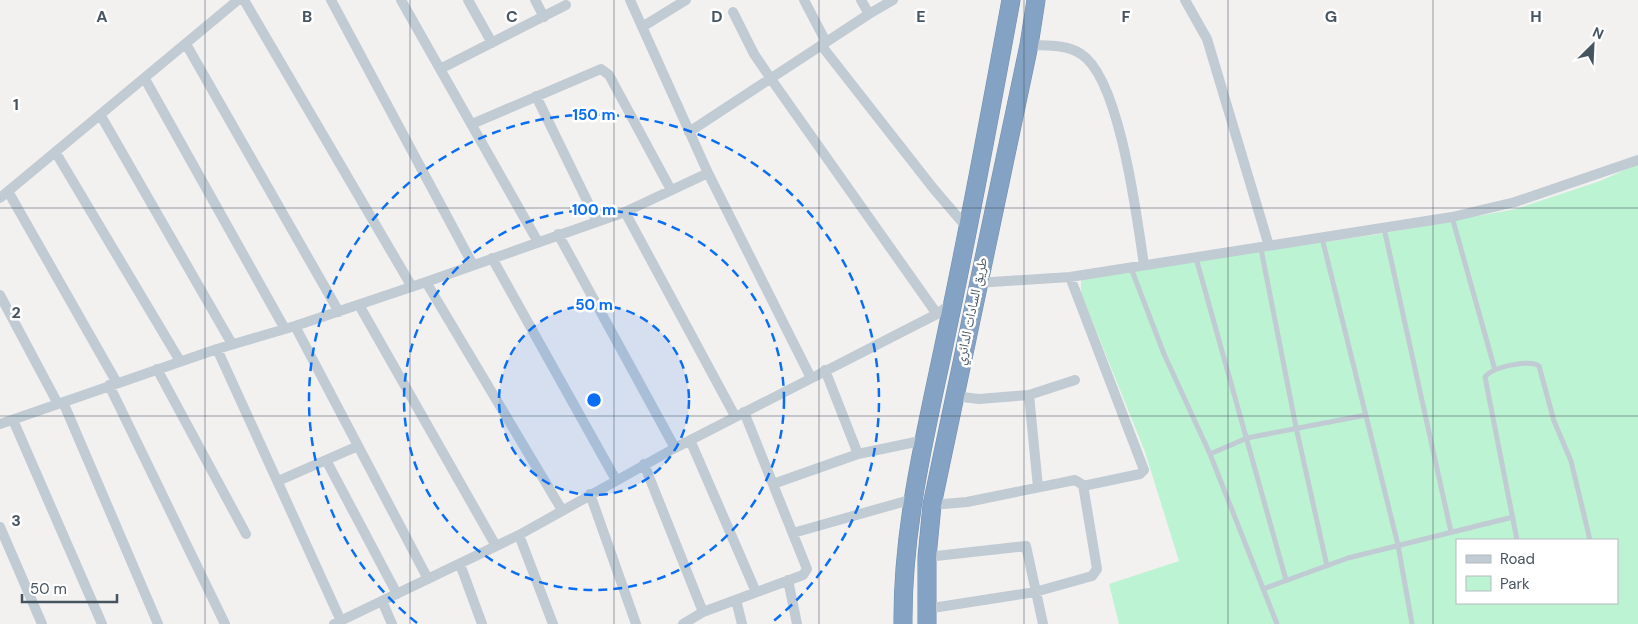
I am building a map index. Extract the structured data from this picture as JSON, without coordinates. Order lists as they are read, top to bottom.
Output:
{
  "streets": {
    "highway": ["طريق السادات الدائري"]
  },
  "legend": ["Road", "Park"],
  "scale_bar": "50 m",
  "north": "top right",
  "grid": {
    "columns": [
      "A",
      "B",
      "C",
      "D",
      "E",
      "F",
      "G",
      "H"
    ],
    "rows": ["1", "2", "3"]
  },
  "rings": ["150 m", "100 m", "50 m"]
}
